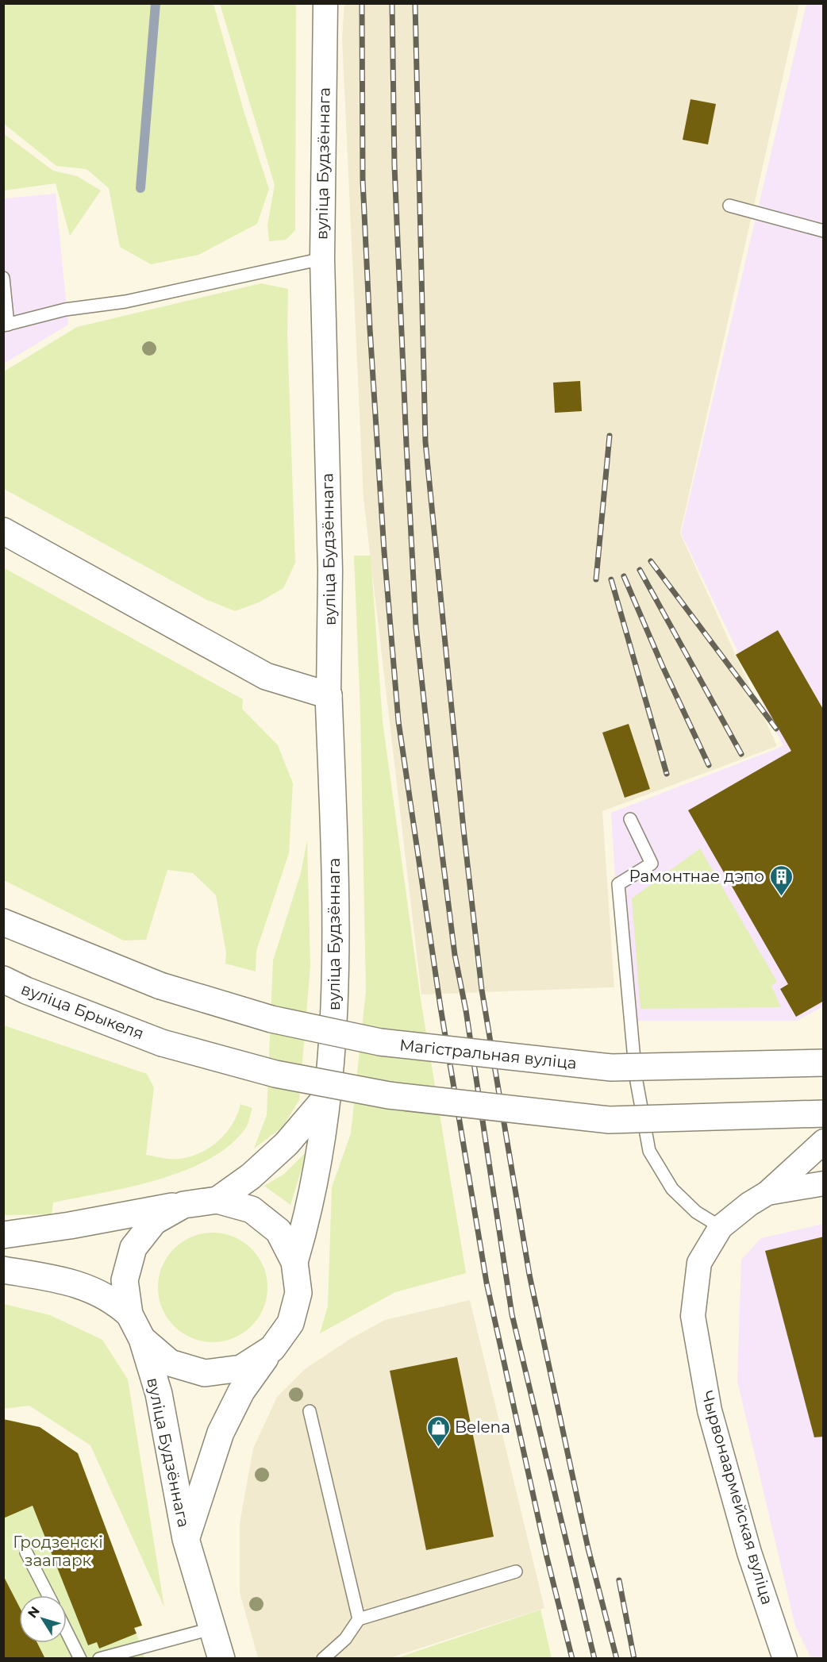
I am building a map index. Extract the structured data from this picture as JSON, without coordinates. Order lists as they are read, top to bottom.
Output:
{
  "streets": {
    "street": [
      "вуліца Будзённага",
      "вуліца Брыкеля",
      "Магістральная вуліца",
      "Чырвонаармейская вуліца"
    ]
  },
  "parks": ["Гродзенскі заапарк"],
  "places": {
    "building": ["Рамонтнае дэпо"],
    "shop": ["Belena"]
  },
  "north": "top left"
}
